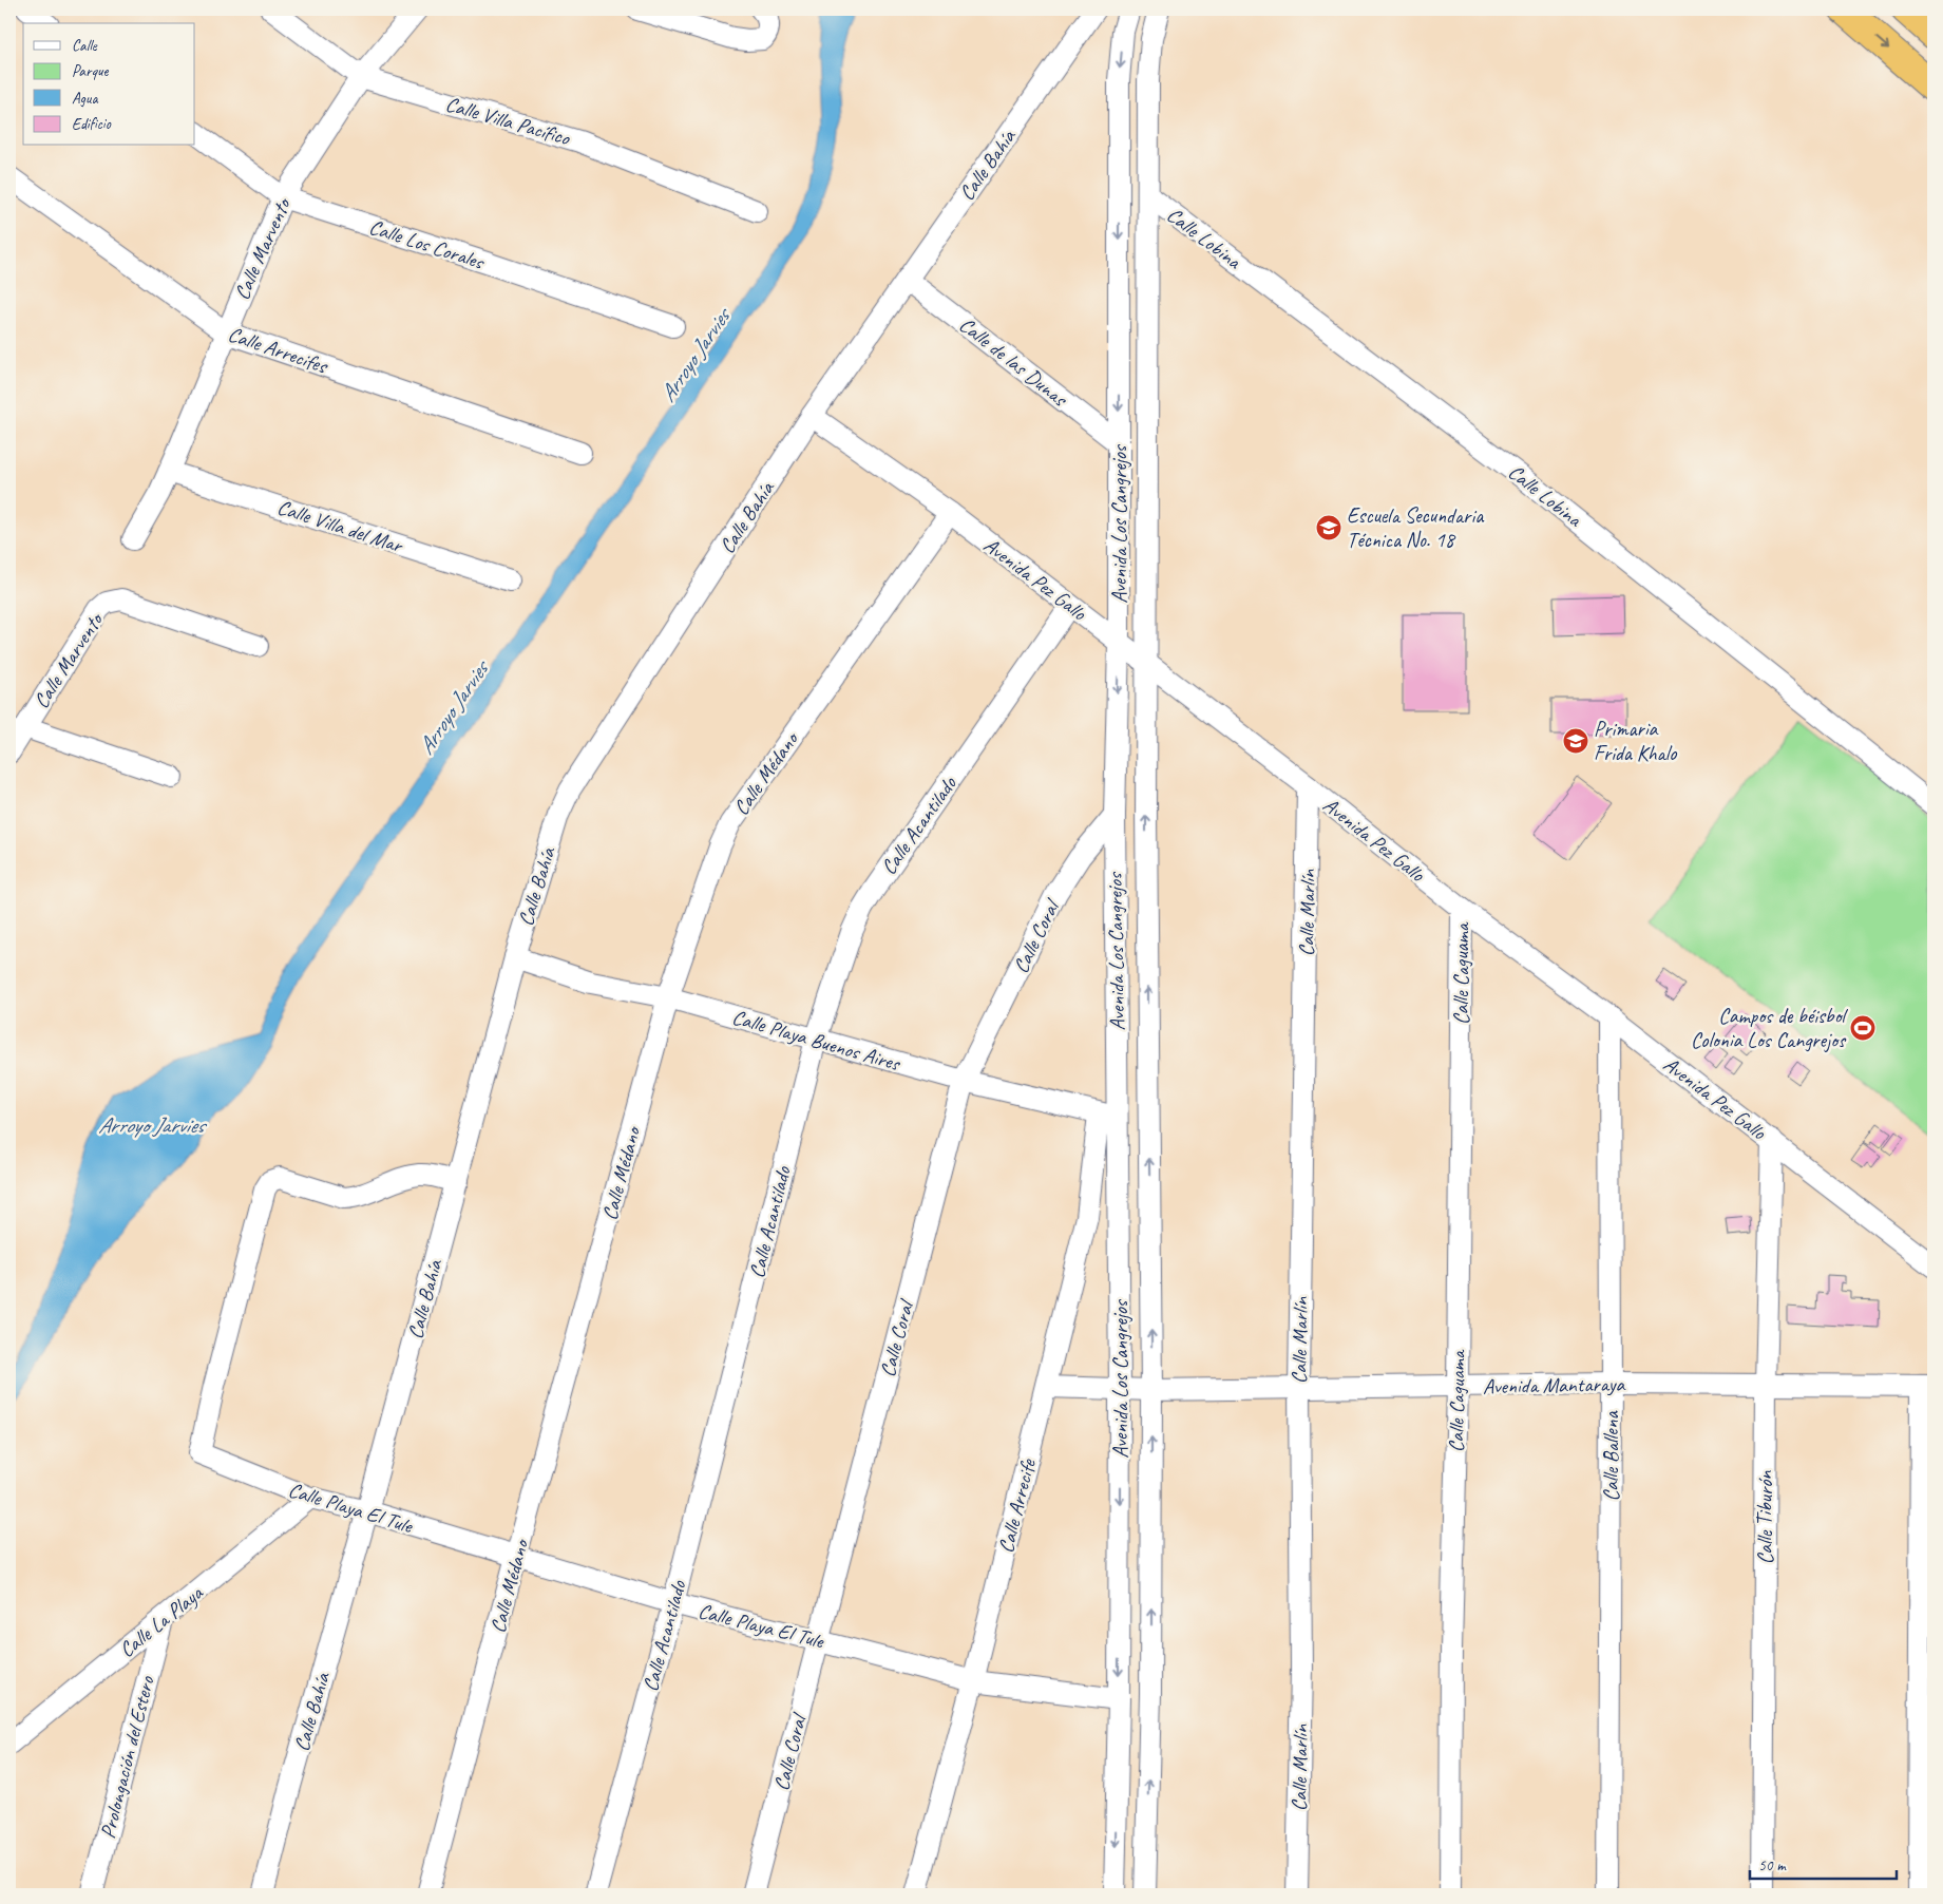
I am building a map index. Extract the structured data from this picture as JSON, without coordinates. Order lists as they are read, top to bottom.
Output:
{
  "streets": {
    "street": [
      "Calle Villa Pacífico",
      "Calle Bahía",
      "Calle Lobina",
      "Calle Los Corales",
      "Calle Marvento",
      "Calle Arrecifes",
      "Calle de las Dunas",
      "Avenida Los Cangrejos",
      "Calle Villa del Mar",
      "Avenida Pez Gallo",
      "Calle Médano",
      "Calle Acantilado",
      "Calle Marlín",
      "Calle Coral",
      "Calle Caguama",
      "Calle Playa Buenos Aires",
      "Avenida Mantaraya",
      "Calle Ballena",
      "Calle Arrecife",
      "Calle Playa El Tule",
      "Calle Tiburón",
      "Calle La Playa",
      "Prolongación del Estero"
    ]
  },
  "crossings": [
    ["Calle Villa Pacífico", "Calle Marvento"],
    ["Calle Bahía", "Calle de las Dunas"],
    ["Calle Bahía", "Avenida Pez Gallo"],
    ["Calle Bahía", "Calle Playa Buenos Aires"],
    ["Calle Bahía", "Calle Playa El Tule"],
    ["Calle Lobina", "Avenida Los Cangrejos"],
    ["Calle Los Corales", "Calle Marvento"],
    ["Calle Marvento", "Calle Arrecifes"],
    ["Calle Marvento", "Calle Villa del Mar"],
    ["Calle de las Dunas", "Avenida Los Cangrejos"],
    ["Avenida Los Cangrejos", "Avenida Pez Gallo"],
    ["Avenida Los Cangrejos", "Calle Coral"],
    ["Avenida Los Cangrejos", "Calle Playa Buenos Aires"],
    ["Avenida Los Cangrejos", "Avenida Mantaraya"],
    ["Avenida Los Cangrejos", "Calle Arrecife"],
    ["Avenida Los Cangrejos", "Calle Playa El Tule"],
    ["Avenida Pez Gallo", "Calle Médano"],
    ["Avenida Pez Gallo", "Calle Acantilado"],
    ["Avenida Pez Gallo", "Calle Marlín"],
    ["Avenida Pez Gallo", "Calle Caguama"],
    ["Avenida Pez Gallo", "Calle Ballena"],
    ["Avenida Pez Gallo", "Calle Tiburón"],
    ["Calle Médano", "Calle Playa Buenos Aires"],
    ["Calle Médano", "Calle Playa El Tule"],
    ["Calle Acantilado", "Calle Playa Buenos Aires"],
    ["Calle Acantilado", "Calle Playa El Tule"],
    ["Calle Marlín", "Avenida Mantaraya"],
    ["Calle Coral", "Calle Playa Buenos Aires"],
    ["Calle Coral", "Calle Playa El Tule"],
    ["Calle Caguama", "Avenida Mantaraya"],
    ["Calle Playa Buenos Aires", "Calle Arrecife"],
    ["Avenida Mantaraya", "Calle Ballena"],
    ["Avenida Mantaraya", "Calle Arrecife"],
    ["Avenida Mantaraya", "Calle Tiburón"],
    ["Calle Arrecife", "Calle Playa El Tule"],
    ["Calle Playa El Tule", "Calle La Playa"],
    ["Calle La Playa", "Prolongación del Estero"]
  ],
  "water": ["Arroyo Jarvies"],
  "places": {
    "school or university": ["Escuela Secundaria Técnica No. 18", "Primaria Frida Khalo"],
    "sports": ["Campos de béisbol Colonia Los Cangrejos"]
  },
  "legend": [
    "Calle",
    "Parque",
    "Agua",
    "Edificio"
  ],
  "scale_bar": "50 m"
}
